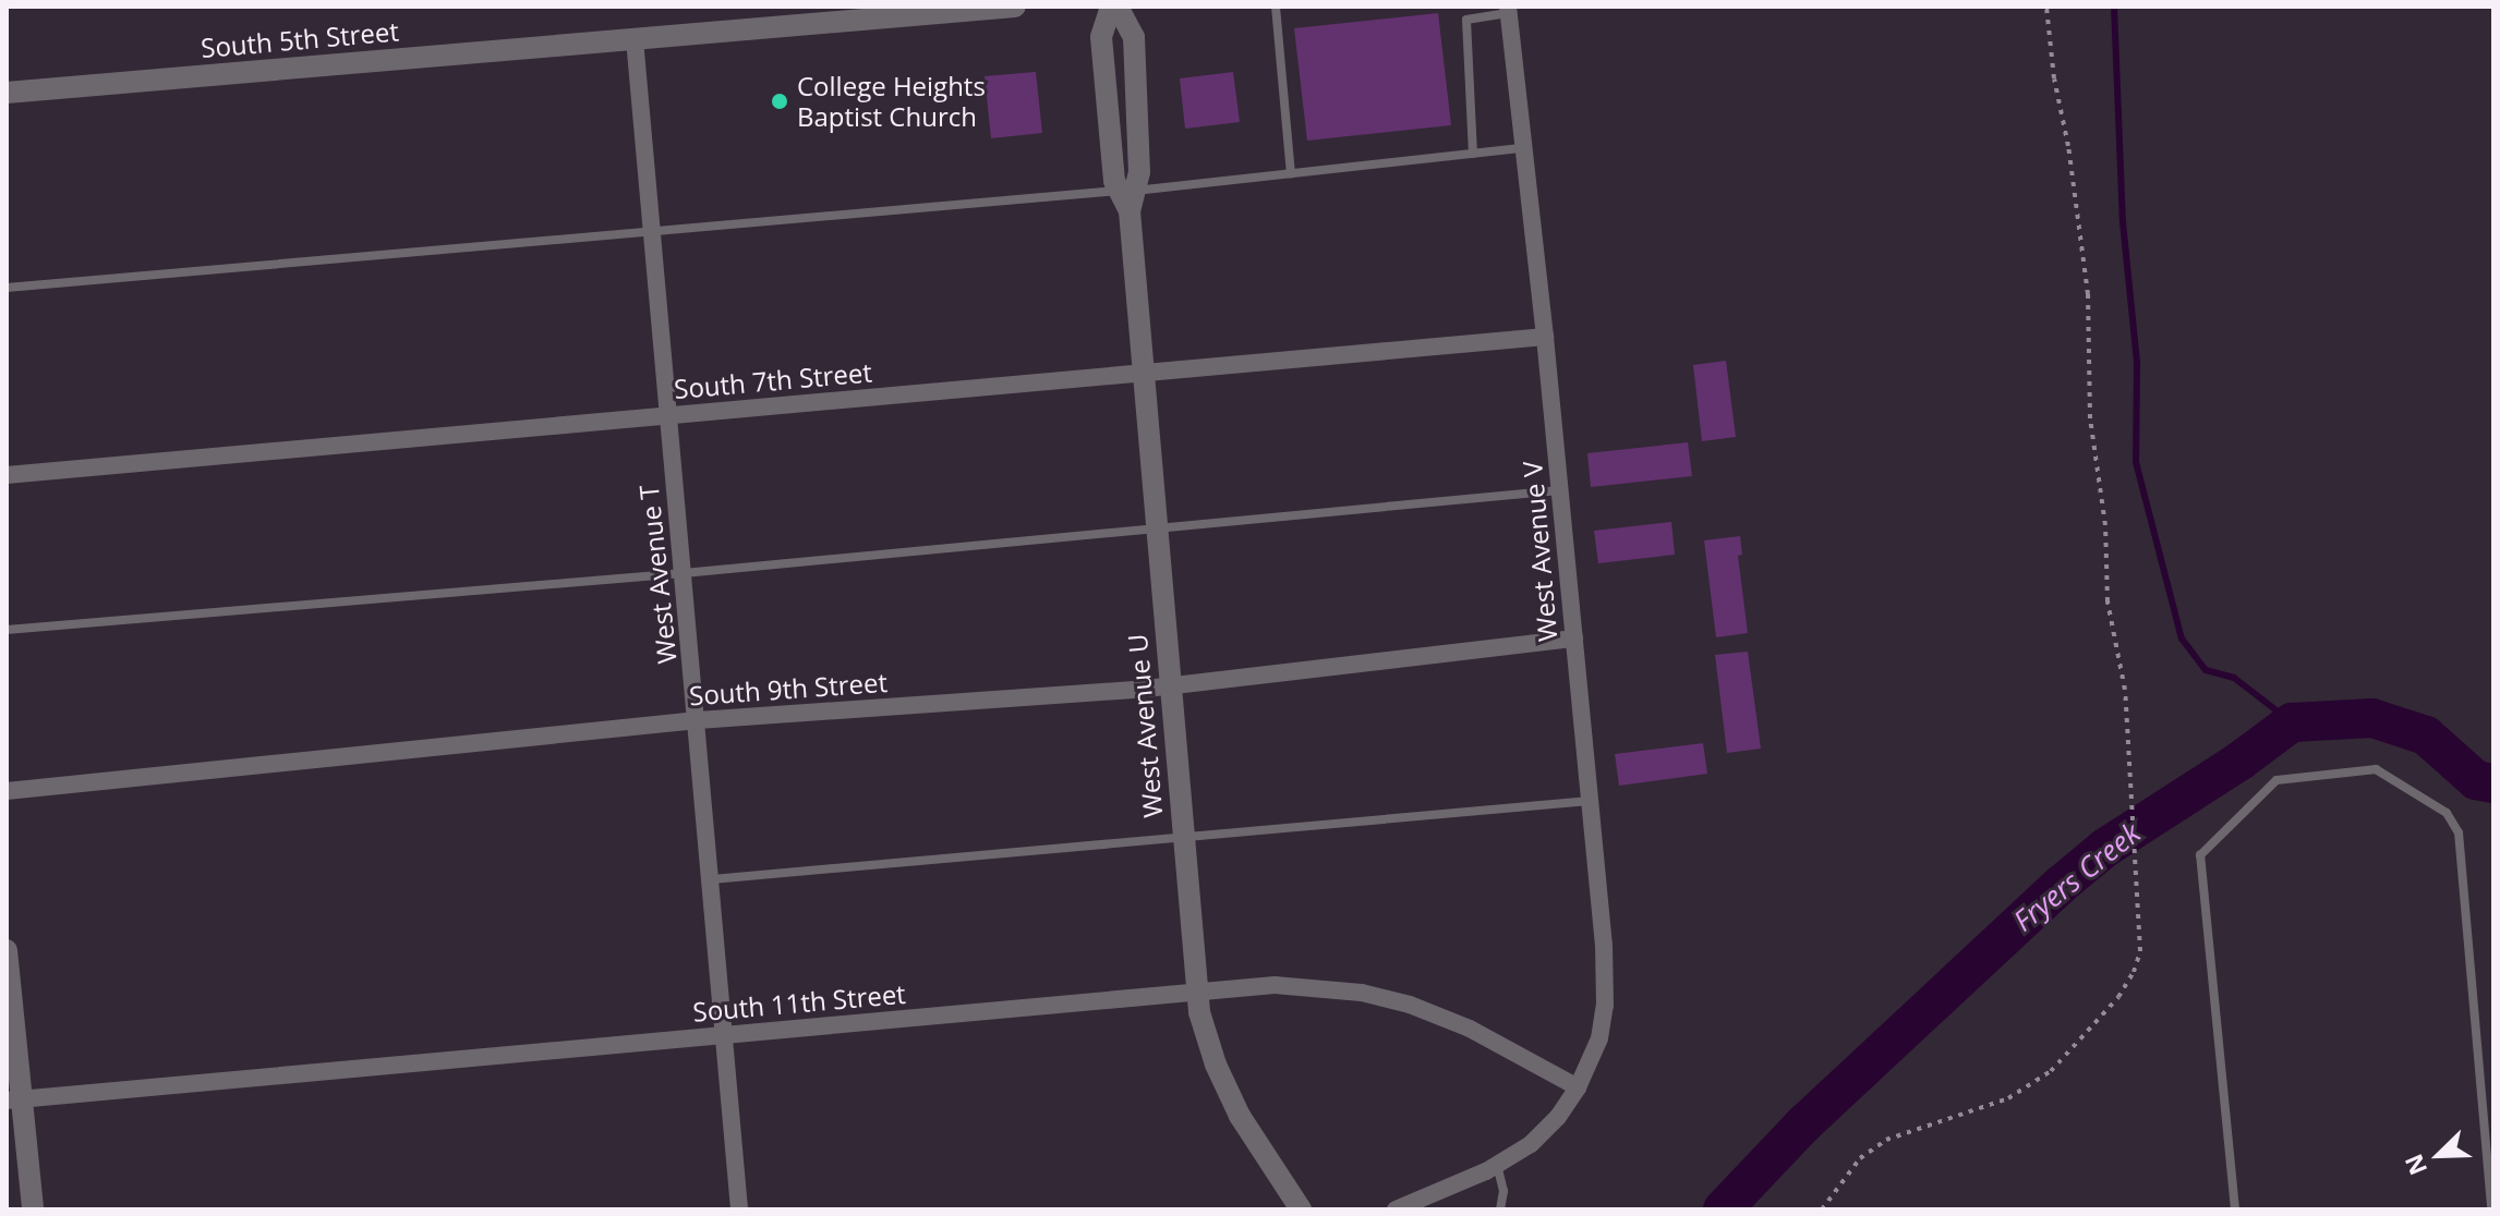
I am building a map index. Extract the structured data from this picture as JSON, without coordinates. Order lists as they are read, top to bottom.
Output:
{
  "streets": {
    "street": [
      "South 5th Street",
      "South 7th Street",
      "West Avenue V",
      "West Avenue T",
      "South 9th Street",
      "West Avenue U",
      "South 11th Street"
    ]
  },
  "crossings": [
    ["South 5th Street", "West Avenue T"],
    ["South 7th Street", "West Avenue V"],
    ["South 7th Street", "West Avenue T"],
    ["South 7th Street", "West Avenue U"],
    ["West Avenue V", "South 9th Street"],
    ["West Avenue V", "South 11th Street"],
    ["West Avenue T", "South 9th Street"],
    ["West Avenue T", "South 11th Street"],
    ["South 9th Street", "West Avenue U"],
    ["West Avenue U", "South 11th Street"]
  ],
  "water": ["Fryers Creek"],
  "places": ["College Heights Baptist Church"],
  "north": "bottom left"
}
